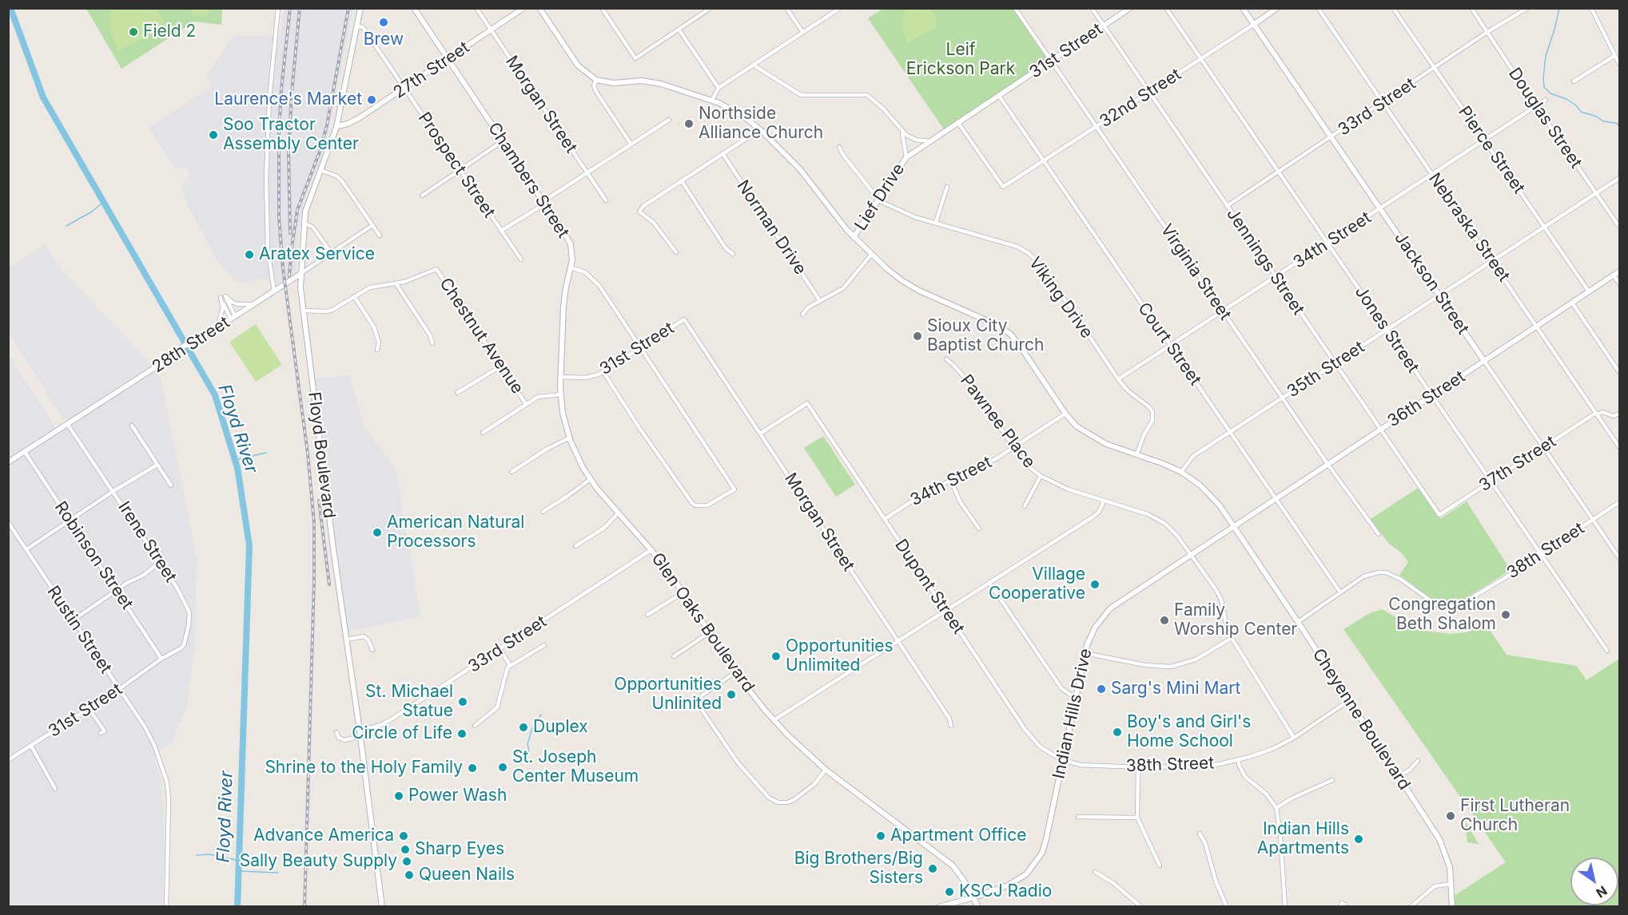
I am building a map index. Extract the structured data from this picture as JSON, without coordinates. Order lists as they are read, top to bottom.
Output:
{
  "streets": {
    "main road": [
      "31st Street",
      "27th Street",
      "32nd Street",
      "Chambers Street",
      "Lief Drive",
      "Jackson Street",
      "28th Street",
      "36th Street",
      "Floyd Boulevard",
      "Glen Oaks Boulevard",
      "Indian Hills Drive",
      "Cheyenne Boulevard"
    ],
    "street": [
      "Morgan Street",
      "33rd Street",
      "Douglas Street",
      "Pierce Street",
      "Prospect Street",
      "Norman Drive",
      "Nebraska Street",
      "34th Street",
      "Jennings Street",
      "Virginia Street",
      "Viking Drive",
      "Jones Street",
      "Chestnut Avenue",
      "Court Street",
      "35th Street",
      "Pawnee Place",
      "37th Street",
      "Irene Street",
      "38th Street",
      "Robinson Street",
      "Dupont Street",
      "Rustin Street"
    ]
  },
  "crossings": [
    ["31st Street", "32nd Street"],
    ["31st Street", "Morgan Street"],
    ["31st Street", "Lief Drive"],
    ["31st Street", "Jennings Street"],
    ["31st Street", "Virginia Street"],
    ["31st Street", "Court Street"],
    ["31st Street", "Irene Street"],
    ["31st Street", "Robinson Street"],
    ["31st Street", "Glen Oaks Boulevard"],
    ["31st Street", "Rustin Street"],
    ["27th Street", "Morgan Street"],
    ["27th Street", "Prospect Street"],
    ["27th Street", "Chambers Street"],
    ["27th Street", "Floyd Boulevard"],
    ["32nd Street", "Jennings Street"],
    ["32nd Street", "Virginia Street"],
    ["32nd Street", "Jackson Street"],
    ["32nd Street", "Jones Street"],
    ["32nd Street", "Court Street"],
    ["Morgan Street", "Dupont Street"],
    ["33rd Street", "Douglas Street"],
    ["33rd Street", "Pierce Street"],
    ["33rd Street", "Nebraska Street"],
    ["33rd Street", "Jennings Street"],
    ["33rd Street", "Jackson Street"],
    ["33rd Street", "Jones Street"],
    ["33rd Street", "Floyd Boulevard"],
    ["33rd Street", "Glen Oaks Boulevard"],
    ["Douglas Street", "34th Street"],
    ["Douglas Street", "35th Street"],
    ["Pierce Street", "34th Street"],
    ["Pierce Street", "35th Street"],
    ["Pierce Street", "36th Street"],
    ["Prospect Street", "Floyd Boulevard"],
    ["Chambers Street", "Glen Oaks Boulevard"],
    ["Lief Drive", "Viking Drive"],
    ["Lief Drive", "Cheyenne Boulevard"],
    ["Nebraska Street", "34th Street"],
    ["Nebraska Street", "35th Street"],
    ["Nebraska Street", "36th Street"],
    ["Nebraska Street", "37th Street"],
    ["34th Street", "Jennings Street"],
    ["34th Street", "Virginia Street"],
    ["34th Street", "Jackson Street"],
    ["34th Street", "Viking Drive"],
    ["34th Street", "Jones Street"],
    ["34th Street", "Court Street"],
    ["34th Street", "Pawnee Place"],
    ["34th Street", "Dupont Street"],
    ["34th Street", "Cheyenne Boulevard"],
    ["Jennings Street", "35th Street"],
    ["Jennings Street", "36th Street"],
    ["Jennings Street", "37th Street"],
    ["Virginia Street", "35th Street"],
    ["Virginia Street", "36th Street"],
    ["Jackson Street", "35th Street"],
    ["Jackson Street", "36th Street"],
    ["Jackson Street", "37th Street"],
    ["Jackson Street", "38th Street"],
    ["Viking Drive", "Cheyenne Boulevard"],
    ["Jones Street", "35th Street"],
    ["Jones Street", "36th Street"],
    ["Jones Street", "37th Street"],
    ["Jones Street", "38th Street"],
    ["Court Street", "35th Street"],
    ["Court Street", "36th Street"],
    ["Court Street", "38th Street"],
    ["28th Street", "Floyd Boulevard"],
    ["28th Street", "Irene Street"],
    ["28th Street", "Robinson Street"],
    ["35th Street", "Cheyenne Boulevard"],
    ["36th Street", "Indian Hills Drive"],
    ["36th Street", "Cheyenne Boulevard"],
    ["Pawnee Place", "38th Street"],
    ["Pawnee Place", "Indian Hills Drive"],
    ["Irene Street", "Robinson Street"],
    ["38th Street", "Dupont Street"],
    ["38th Street", "Indian Hills Drive"],
    ["38th Street", "Cheyenne Boulevard"],
    ["Dupont Street", "Indian Hills Drive"],
    ["Glen Oaks Boulevard", "Indian Hills Drive"],
    ["Indian Hills Drive", "Cheyenne Boulevard"]
  ],
  "water": ["Floyd River"],
  "parks": ["Leif Erickson Park"],
  "places": [
    "Brew",
    "Field 2",
    "Laurence's Market",
    "Northside Alliance Church",
    "Soo Tractor Assembly Center",
    "Aratex Service",
    "Sioux City Baptist Church",
    "American Natural Processors",
    "Village Cooperative",
    "Congregation Beth Shalom",
    "Family Worship Center",
    "Opportunities Unlimited",
    "Sarg's Mini Mart",
    "Opportunities Unlinited",
    "St. Michael Statue",
    "Duplex",
    "Boy's and Girl's Home School",
    "Circle of Life",
    "St. Joseph Center Museum",
    "Shrine to the Holy Family",
    "Power Wash",
    "First Lutheran Church",
    "Advance America",
    "Apartment Office",
    "Indian Hills Apartments",
    "Sharp Eyes",
    "Sally Beauty Supply",
    "Big Brothers/Big Sisters",
    "Queen Nails",
    "KSCJ Radio"
  ],
  "north": "bottom right"
}
